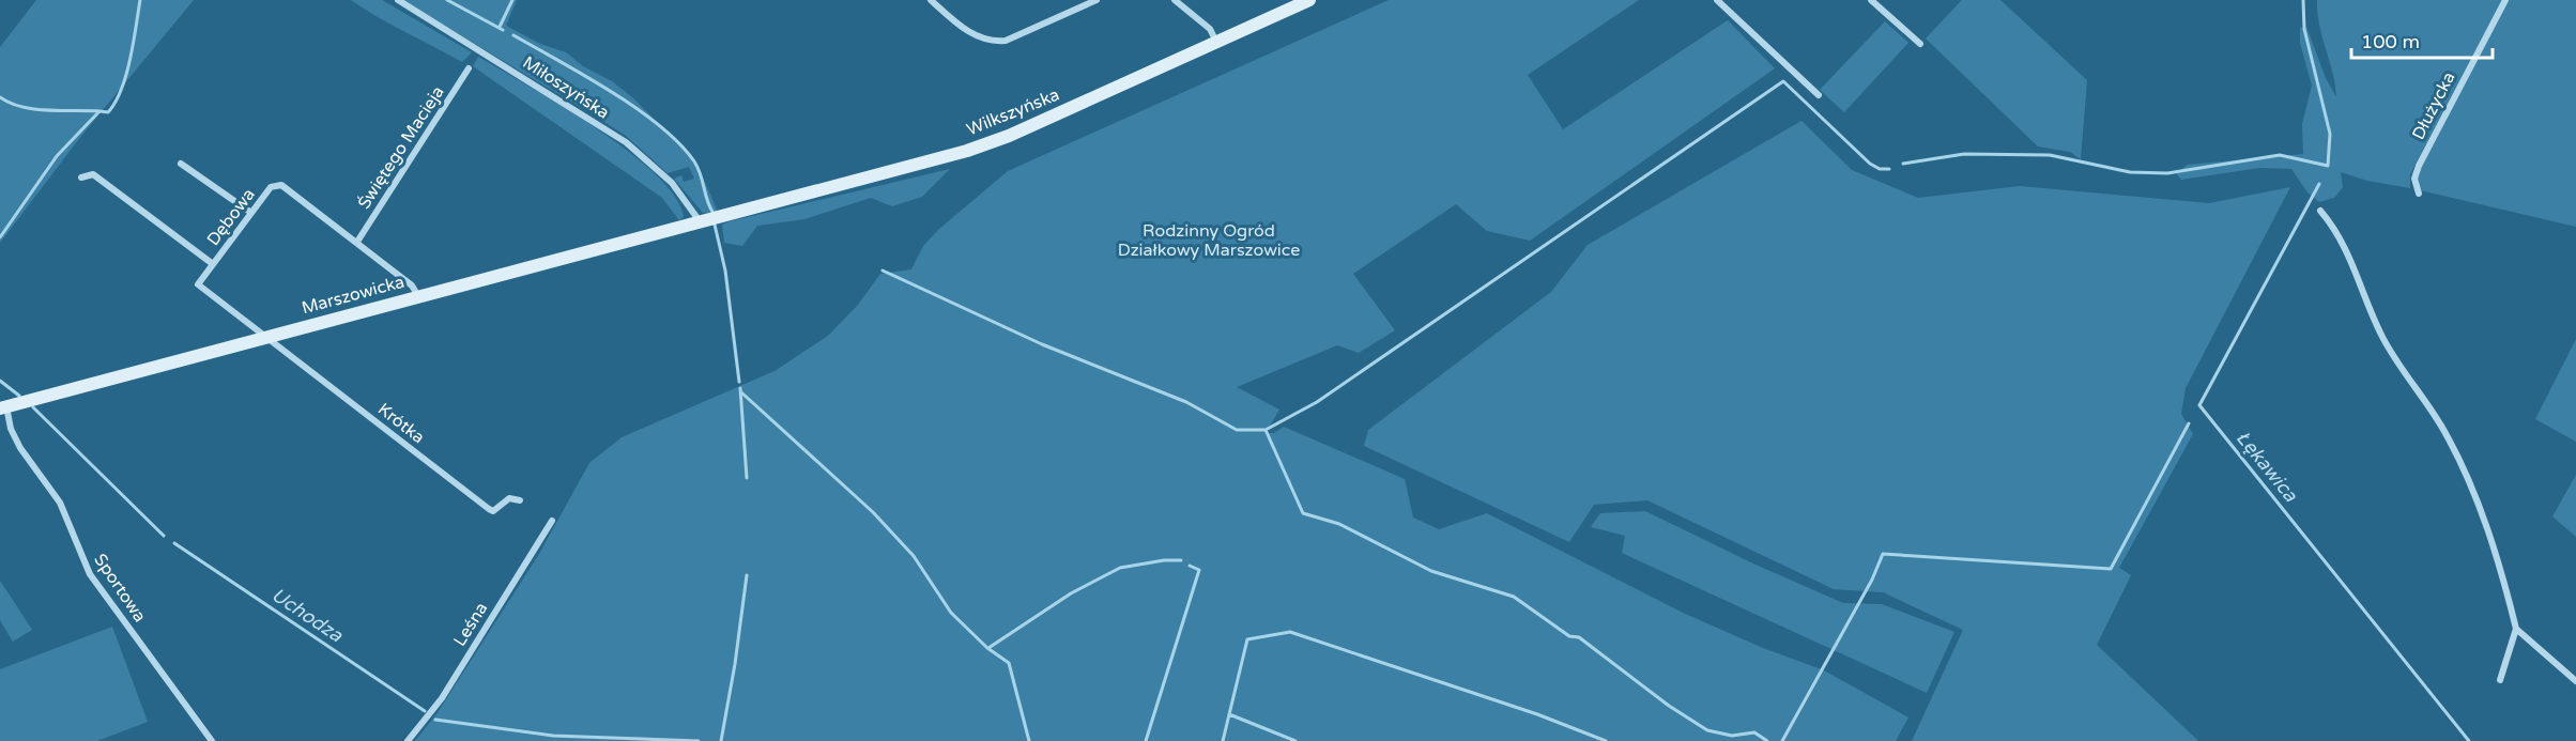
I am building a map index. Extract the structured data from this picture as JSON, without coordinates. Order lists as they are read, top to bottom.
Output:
{
  "streets": {
    "street": [
      "Miłoszyńska",
      "Dłużycka",
      "Wilkszyńska",
      "Świętego Macieja",
      "Dębowa",
      "Marszowicka",
      "Krótka",
      "Sportowa",
      "Leśna"
    ]
  },
  "crossings": [
    ["Miłoszyńska", "Marszowicka"],
    ["Wilkszyńska", "Marszowicka"],
    ["Świętego Macieja", "Dębowa"],
    ["Dębowa", "Marszowicka"],
    ["Dębowa", "Krótka"],
    ["Marszowicka", "Krótka"],
    ["Marszowicka", "Sportowa"]
  ],
  "water": ["Łękawica", "Uchodza"],
  "parks": ["Rodzinny Ogród Działkowy Marszowice"],
  "scale_bar": "100 m"
}
